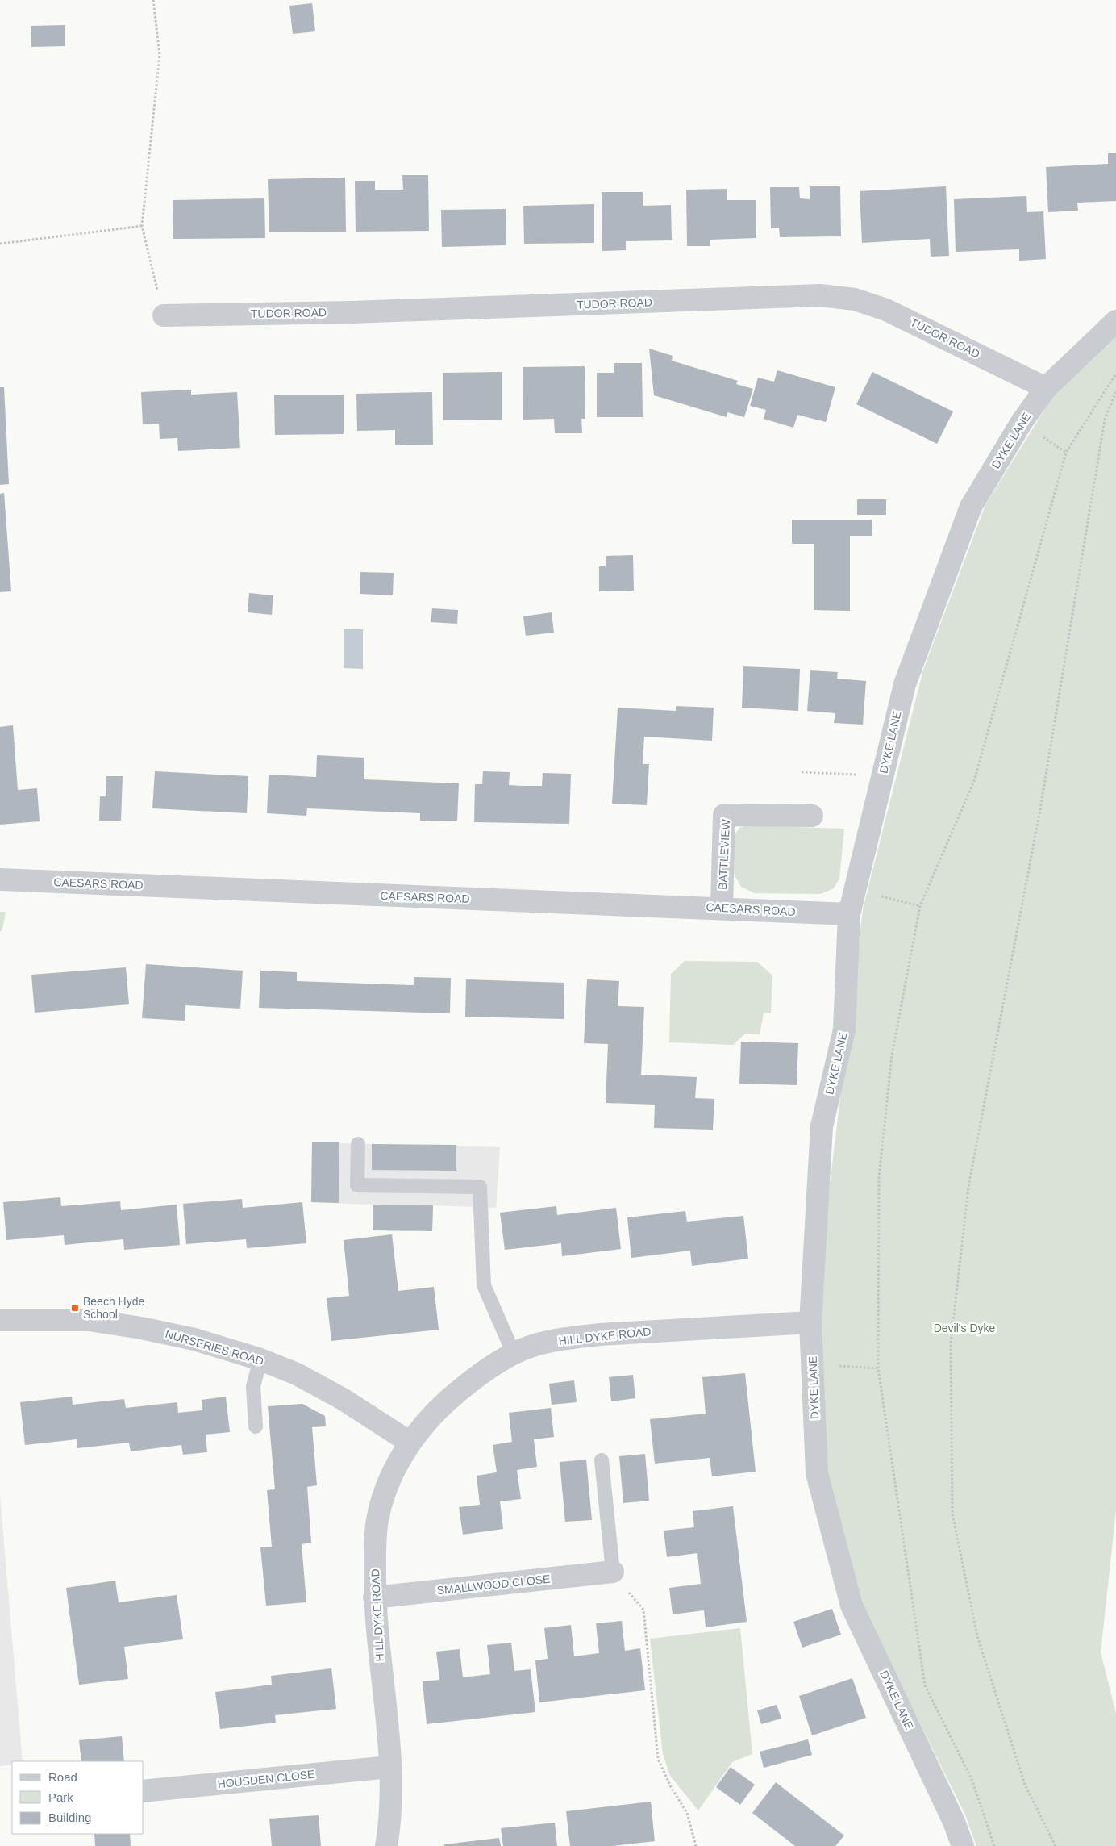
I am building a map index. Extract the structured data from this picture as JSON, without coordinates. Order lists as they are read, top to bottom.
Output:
{
  "streets": {
    "street": [
      "TUDOR ROAD",
      "DYKE LANE",
      "BATTLEVIEW",
      "CAESARS ROAD",
      "HILL DYKE ROAD",
      "NURSERIES ROAD",
      "SMALLWOOD CLOSE",
      "HOUSDEN CLOSE"
    ]
  },
  "crossings": [
    ["TUDOR ROAD", "DYKE LANE"],
    ["DYKE LANE", "CAESARS ROAD"],
    ["DYKE LANE", "HILL DYKE ROAD"],
    ["BATTLEVIEW", "CAESARS ROAD"],
    ["HILL DYKE ROAD", "NURSERIES ROAD"],
    ["HILL DYKE ROAD", "SMALLWOOD CLOSE"],
    ["HILL DYKE ROAD", "HOUSDEN CLOSE"]
  ],
  "parks": ["Devil's Dyke"],
  "places": {
    "transit": ["Beech Hyde School"]
  },
  "legend": ["Road", "Park", "Building"]
}
